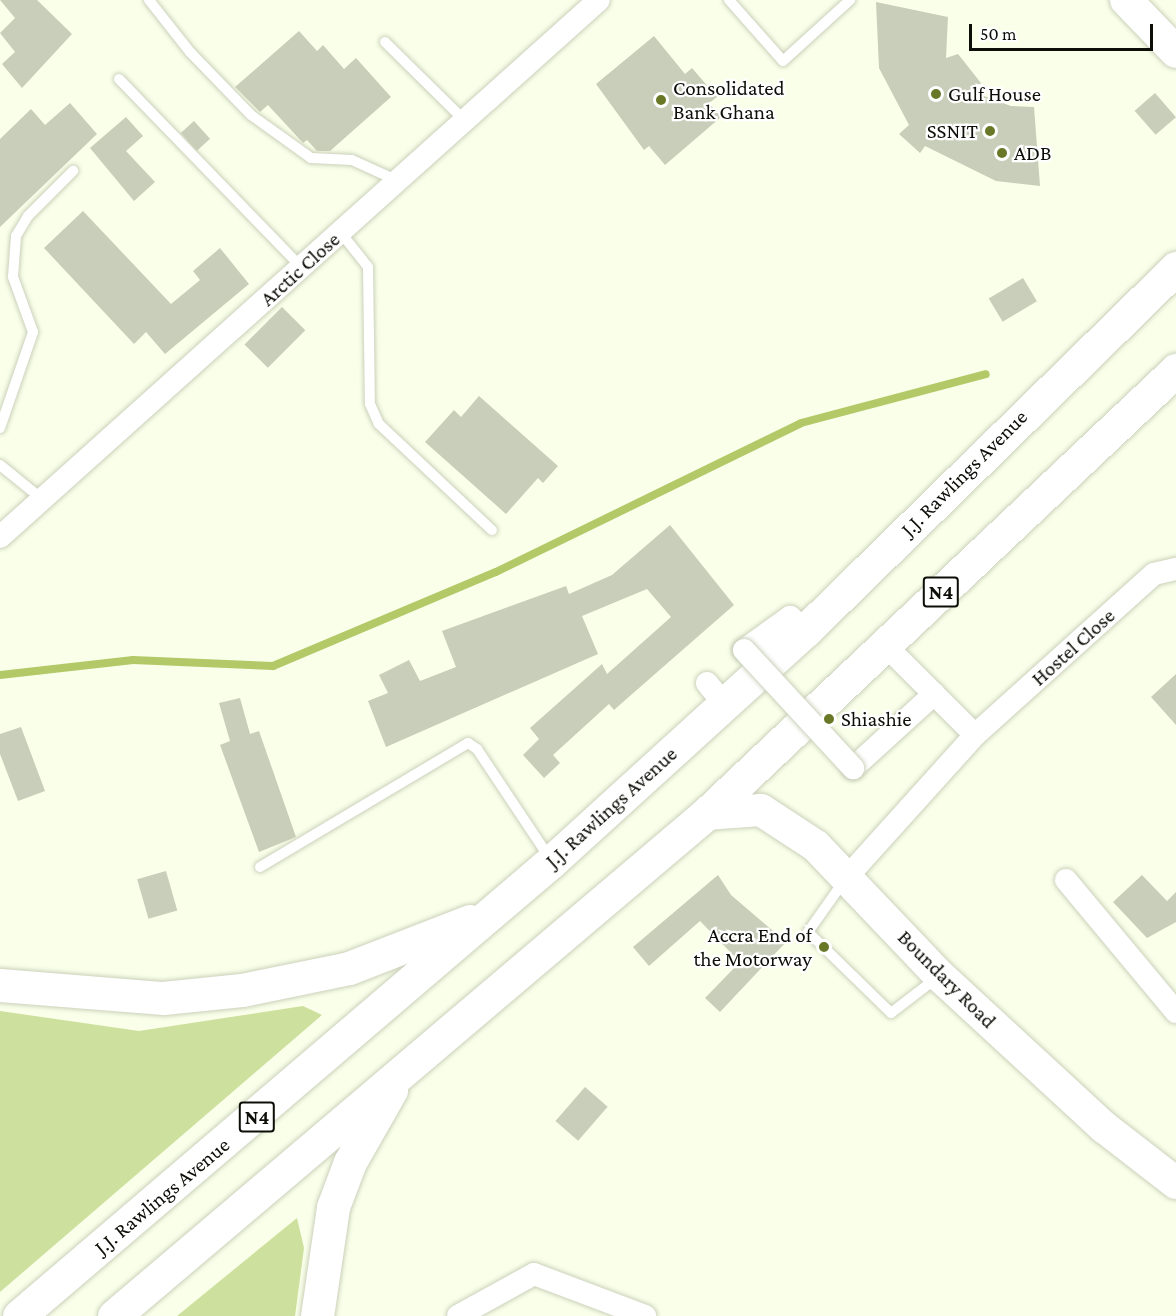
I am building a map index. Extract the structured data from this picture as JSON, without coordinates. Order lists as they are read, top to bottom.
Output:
{
  "streets": {
    "highway": ["J.J. Rawlings Avenue", "N4"],
    "main road": ["Boundary Road"],
    "street": ["Arctic Close", "Hostel Close"]
  },
  "crossings": [
    ["N4", "Boundary Road"],
    ["Hostel Close", "Boundary Road"]
  ],
  "places": [
    "Gulf House",
    "Consolidated Bank Ghana",
    "SSNIT",
    "ADB",
    "Shiashie",
    "Accra End of the Motorway"
  ],
  "scale_bar": "50 m"
}
